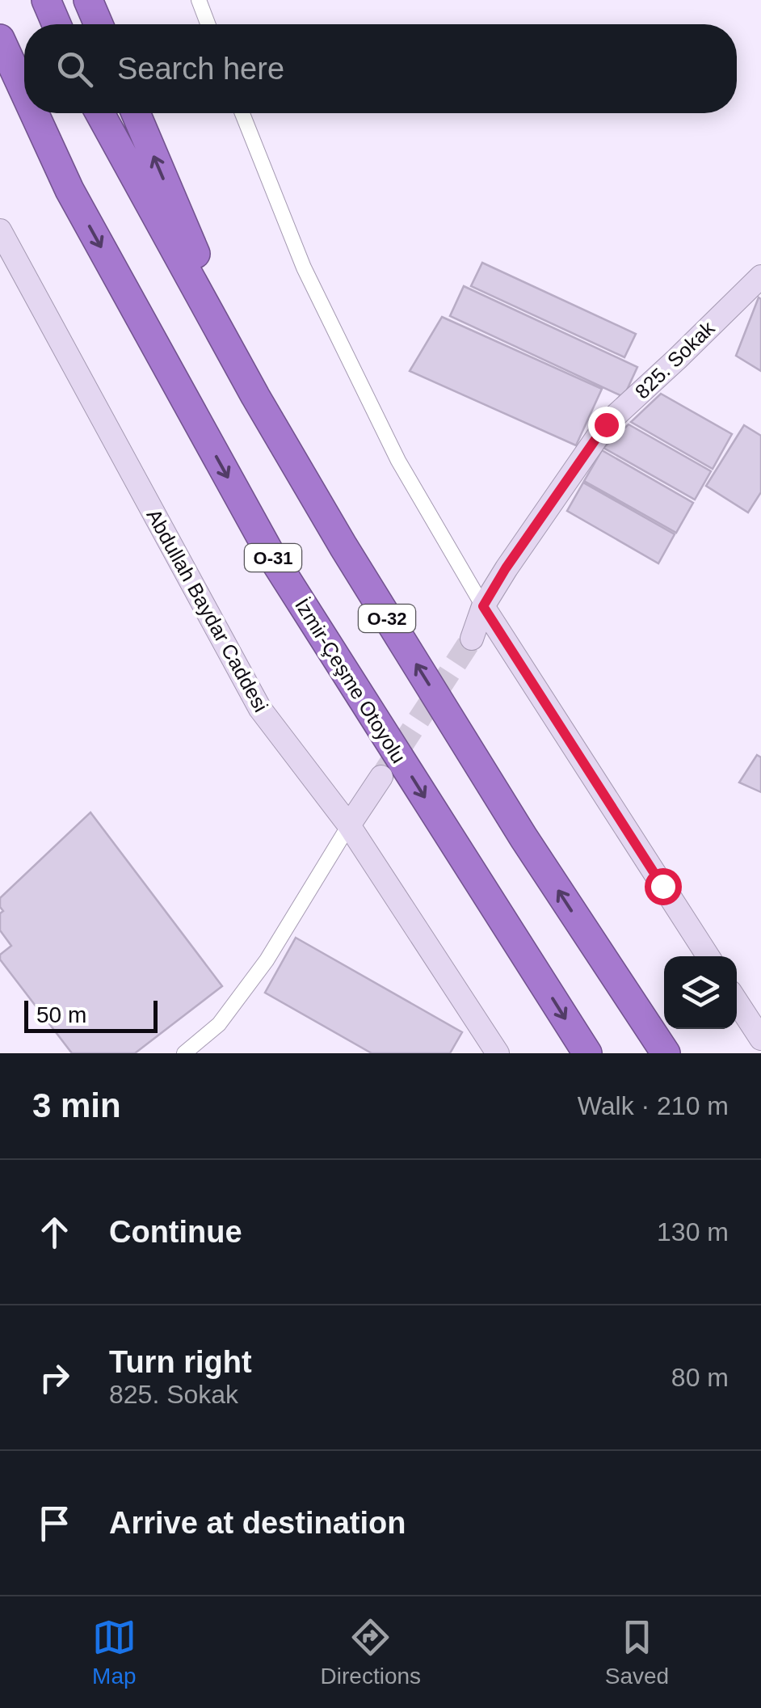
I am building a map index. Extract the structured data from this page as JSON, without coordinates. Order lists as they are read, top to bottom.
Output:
{
  "streets": {
    "highway": ["O-31", "O-32", "İzmir-Çeşme Otoyolu"],
    "street": ["825. Sokak", "Abdullah Baydar Caddesi"]
  },
  "scale_bar": "50 m",
  "page": {
    "search": "Search here",
    "scale": "50 m",
    "heading": ["3 min", "Walk · 210 m"],
    "list": [
      ["Continue", "130 m"],
      ["Turn right", "825. Sokak", "80 m"],
      "Arrive at destination"
    ],
    "nav": ["Map", "Directions", "Saved"]
  }
}
